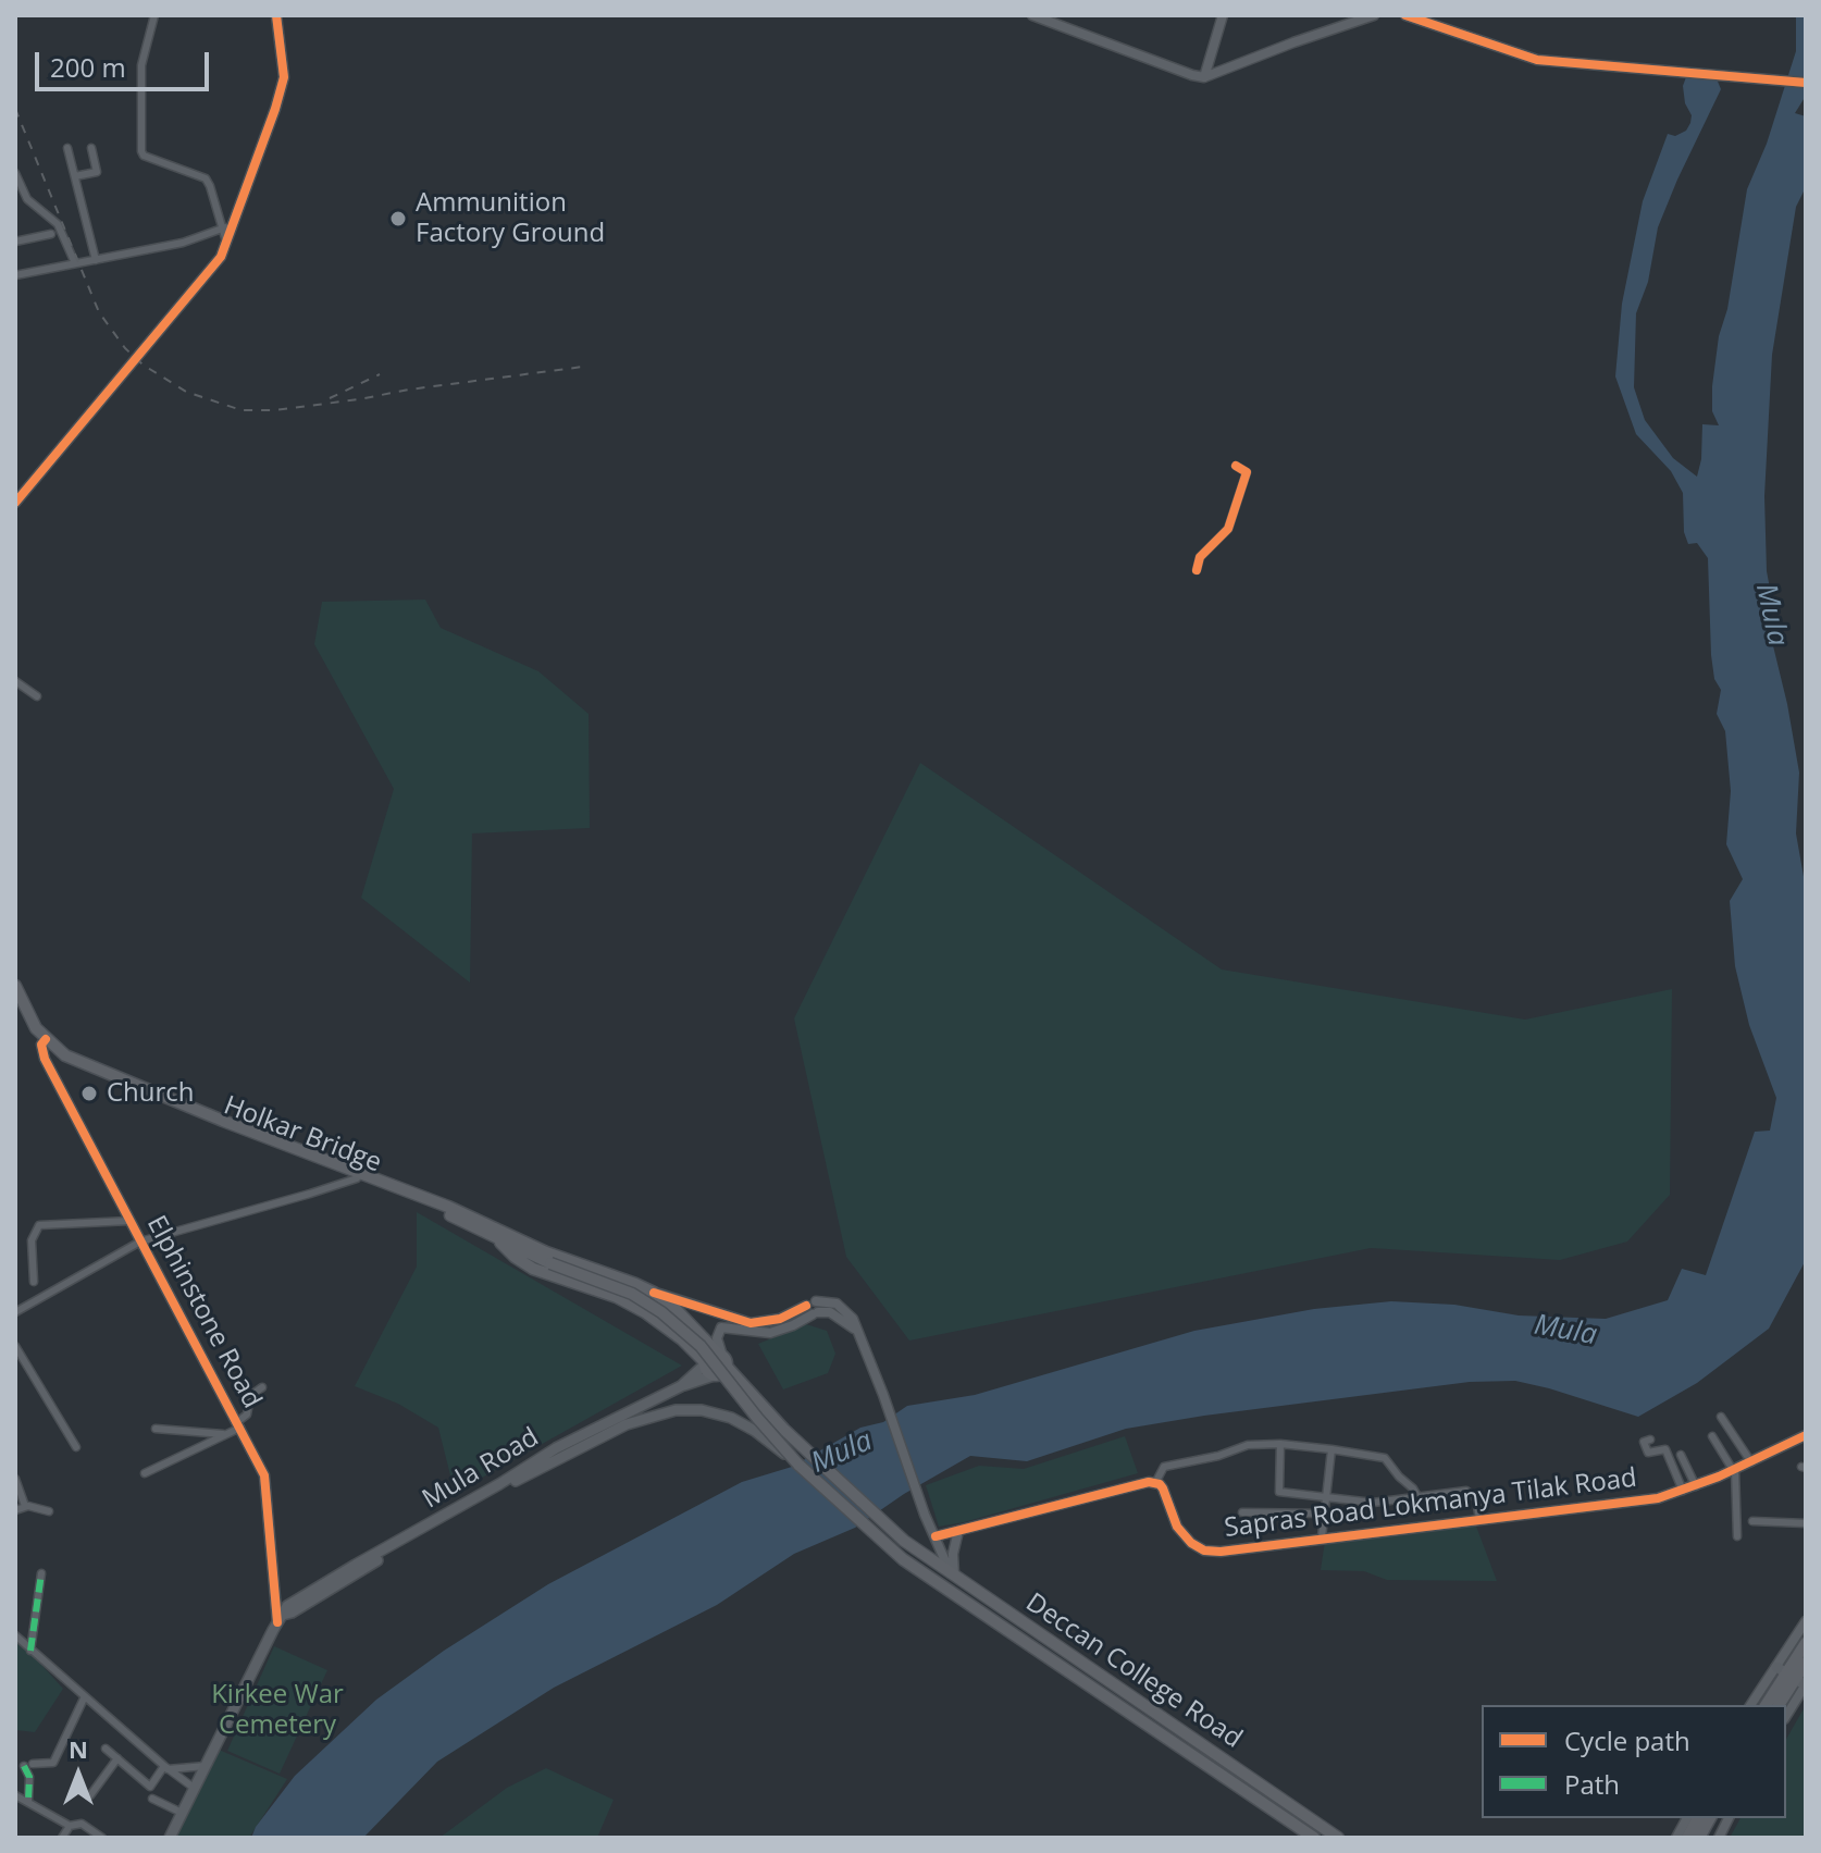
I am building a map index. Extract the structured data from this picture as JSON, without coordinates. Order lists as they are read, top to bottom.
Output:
{
  "streets": {
    "main road": [
      "Holkar Bridge",
      "Elphinstone Road",
      "Mula Road",
      "Deccan College Road"
    ],
    "street": ["Sapras Road Lokmanya Tilak Road"]
  },
  "crossings": [
    ["Holkar Bridge", "Elphinstone Road"],
    ["Holkar Bridge", "Deccan College Road"],
    ["Elphinstone Road", "Mula Road"],
    ["Mula Road", "Deccan College Road"]
  ],
  "water": ["Mula"],
  "parks": ["Kirkee War Cemetery"],
  "places": ["Ammunition Factory Ground", "Church"],
  "legend": ["Cycle path", "Path"],
  "scale_bar": "200 m",
  "north": "top"
}
